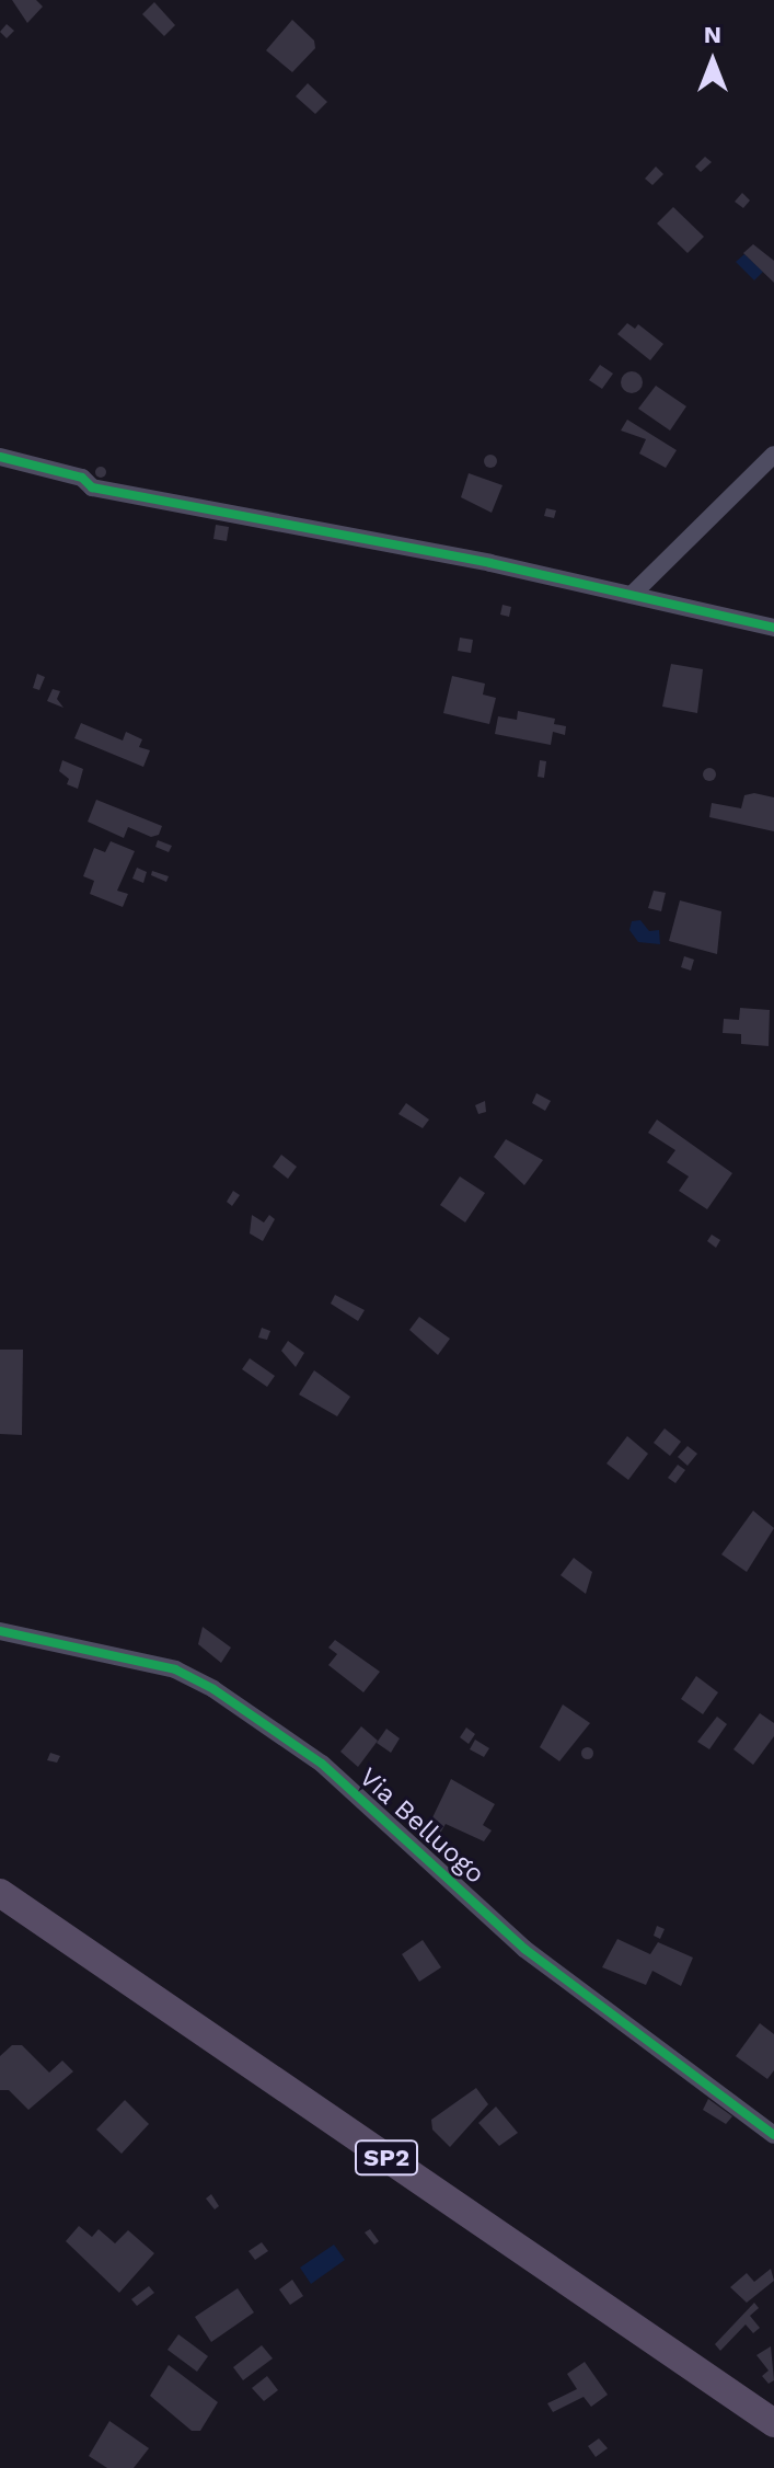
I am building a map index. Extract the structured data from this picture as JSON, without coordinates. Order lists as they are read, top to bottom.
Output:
{
  "streets": {
    "main road": ["SP2"],
    "street": ["Via Belluogo"]
  },
  "north": "top"
}
